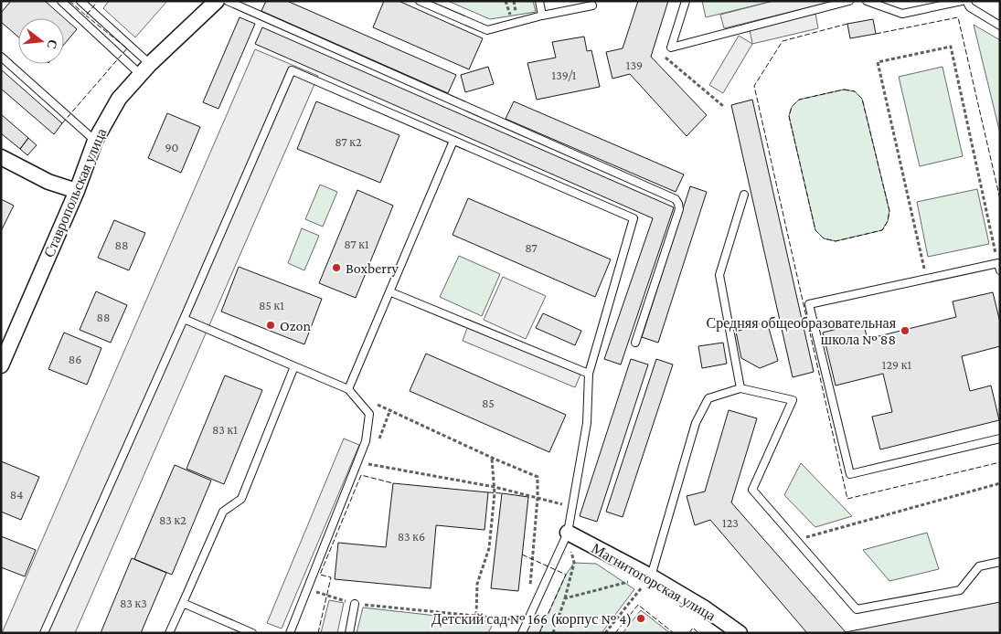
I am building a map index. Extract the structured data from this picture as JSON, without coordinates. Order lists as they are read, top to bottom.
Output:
{
  "streets": {
    "street": ["Ставропольская улица", "Магнитогорская улица"]
  },
  "places": [
    "Boxberry",
    "Ozon",
    "Средняя общеобразовательная школа № 88",
    "Детский сад № 166 (корпус № 4)"
  ],
  "house_numbers": [
    "139",
    "139/1",
    "87 к2",
    "90",
    "87 к1",
    "88",
    "87",
    "85 к1",
    "88",
    "86",
    "129 к1",
    "85",
    "83 к1",
    "84",
    "83 к2",
    "123",
    "83 к6",
    "83 к3"
  ],
  "north": "right"
}
